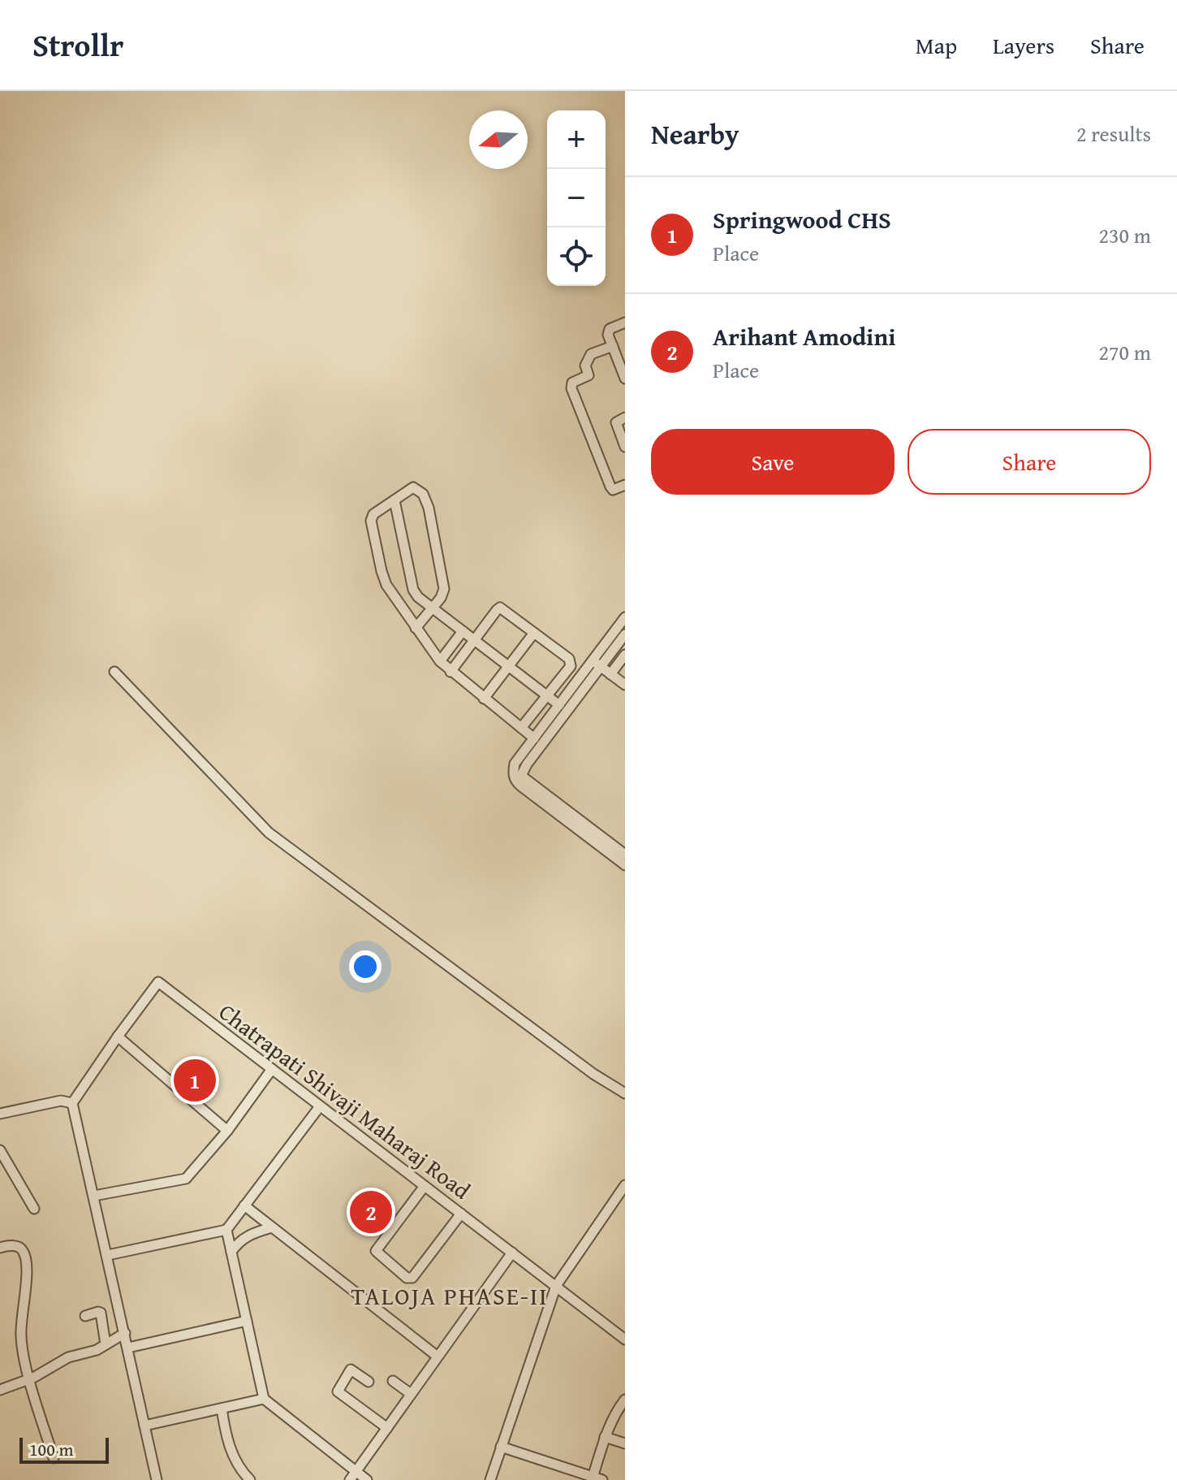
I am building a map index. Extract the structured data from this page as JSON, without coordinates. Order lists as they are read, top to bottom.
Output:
{
  "streets": {
    "street": ["Chatrapati Shivaji Maharaj Road"]
  },
  "districts": ["TALOJA PHASE-II"],
  "scale_bar": "100 m",
  "north": "left",
  "page": {
    "header": "Strollr",
    "nav": ["Map", "Layers", "Share"],
    "heading": ["Nearby", "2 results"],
    "map_buttons": ["+", "−"],
    "list": [
      {
        "mark": "1",
        "name": "Springwood CHS",
        "note": "Place",
        "value": "230 m"
      },
      {
        "mark": "2",
        "name": "Arihant Amodini",
        "note": "Place",
        "value": "270 m"
      }
    ],
    "buttons": ["Save", "Share"],
    "pins": ["1", "2"],
    "scale": "100 m"
  }
}
